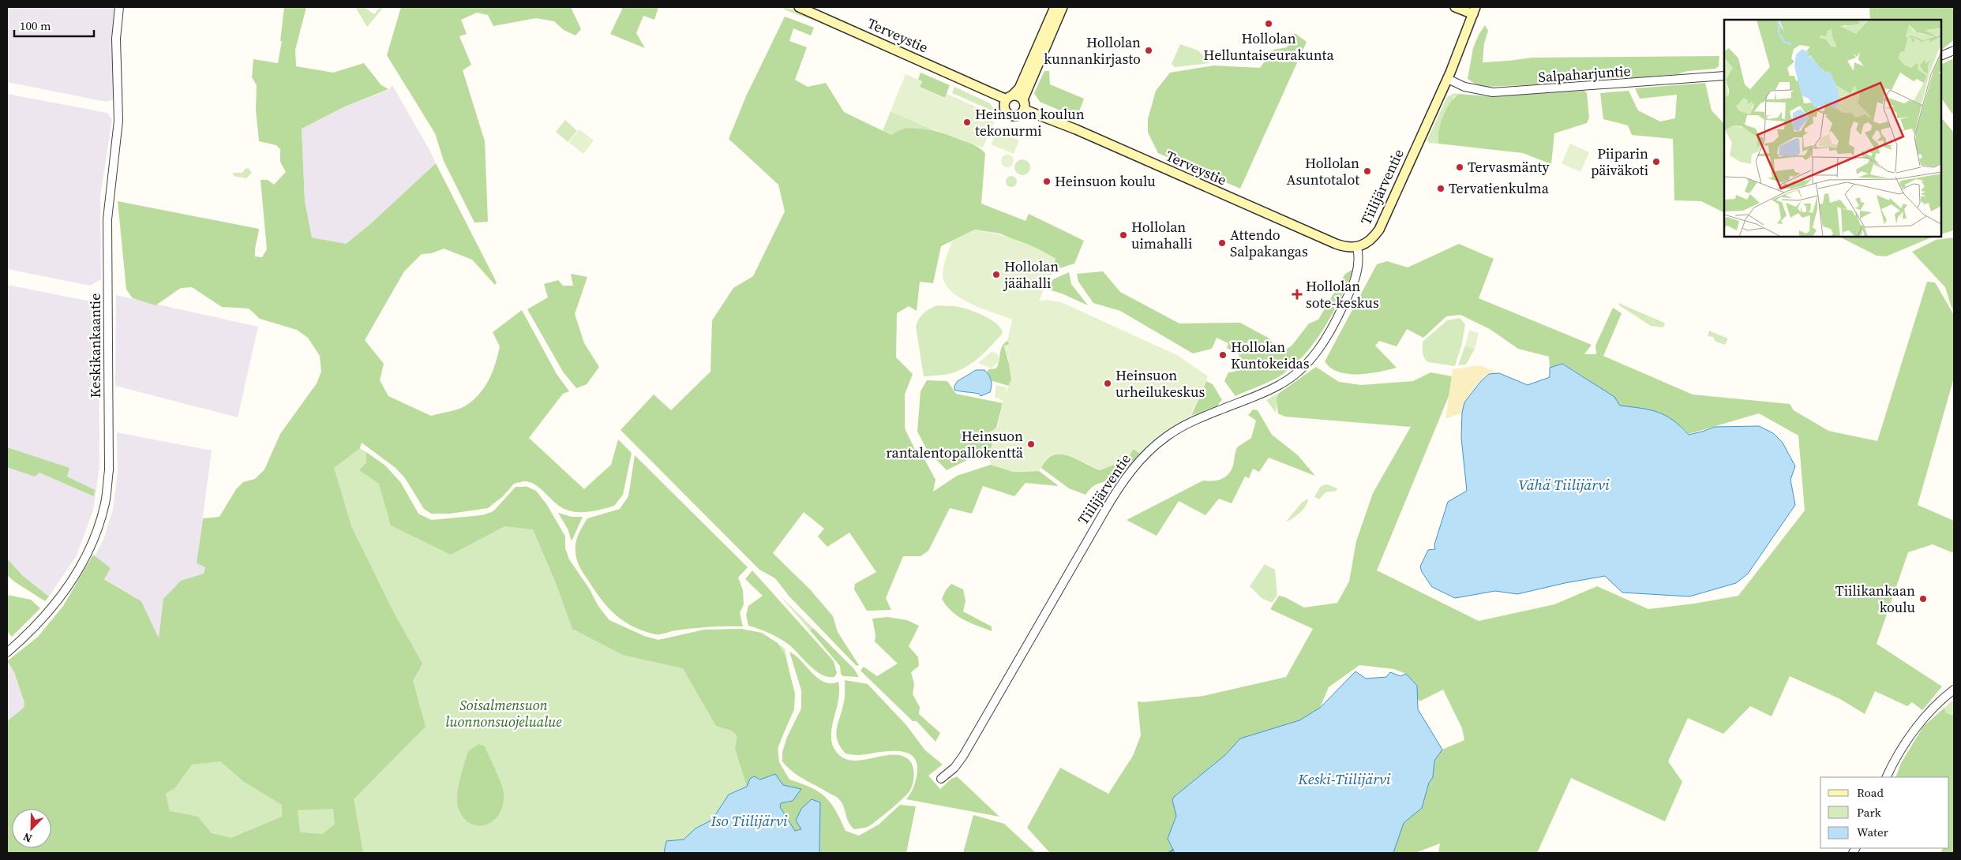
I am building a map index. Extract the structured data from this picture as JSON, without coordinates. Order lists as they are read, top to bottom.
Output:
{
  "streets": {
    "main road": ["Terveystie", "Tiilijärventie"],
    "street": ["Salpaharjuntie", "Keskikankaantie"]
  },
  "crossings": [
    ["Terveystie", "Tiilijärventie"],
    ["Salpaharjuntie", "Tiilijärventie"]
  ],
  "water": ["Vähä Tiilijärvi", "Keski-Tiilijärvi", "Iso Tiilijärvi"],
  "parks": ["Soisalmensuon luonnonsuojelualue"],
  "places": {
    "other": [
      "Hollolan Helluntaiseurakunta",
      "Hollolan kunnankirjasto",
      "Heinsuon koulun tekonurmi",
      "Piiparin päiväkoti",
      "Tervasmänty",
      "Hollolan Asuntotalot",
      "Heinsuon koulu",
      "Tervatienkulma",
      "Hollolan uimahalli",
      "Attendo Salpakangas",
      "Hollolan jäähalli",
      "Hollolan Kuntokeidas",
      "Heinsuon urheilukeskus",
      "Heinsuon rantalentopallokenttä",
      "Tiilikankaan koulu"
    ],
    "health": ["Hollolan sote-keskus"]
  },
  "legend": ["Road", "Park", "Water"],
  "scale_bar": "100 m",
  "north": "bottom left"
}
